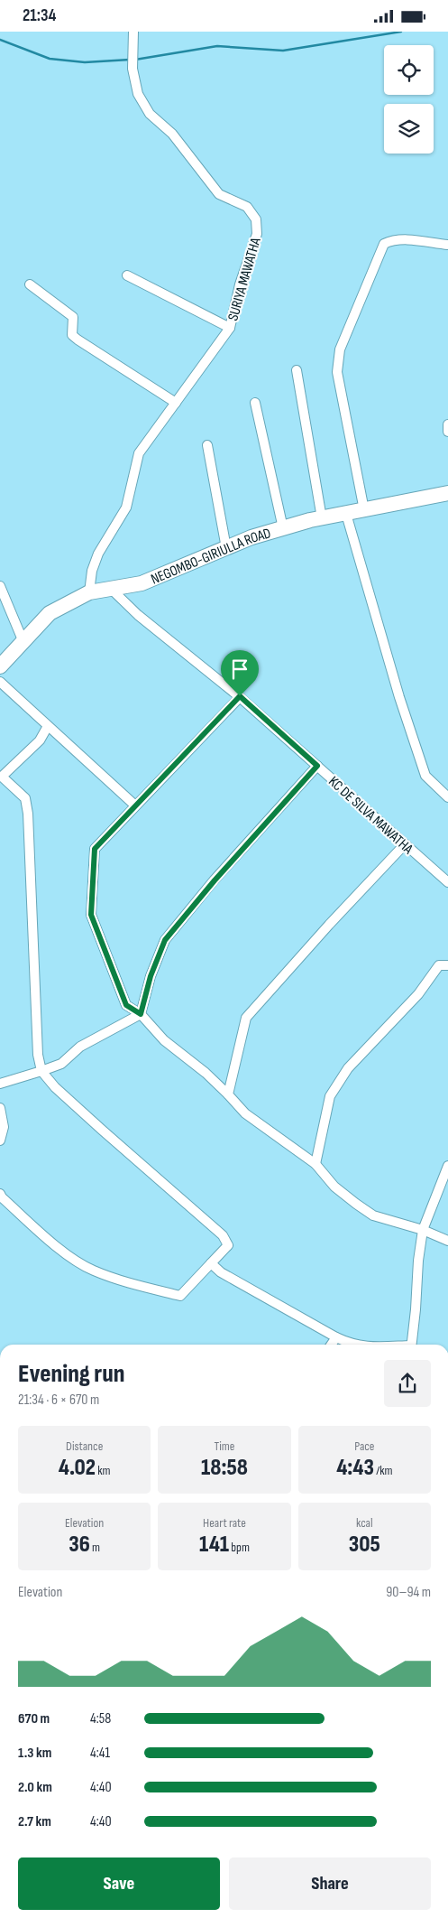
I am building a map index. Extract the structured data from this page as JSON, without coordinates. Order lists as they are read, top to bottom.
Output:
{
  "streets": {
    "main road": ["NEGOMBO-GIRIULLA ROAD"],
    "street": ["SURIYA MAWATHA", "KC DE SILVA MAWATHA"]
  },
  "crossings": [
    ["SURIYA MAWATHA", "NEGOMBO-GIRIULLA ROAD"],
    ["NEGOMBO-GIRIULLA ROAD", "KC DE SILVA MAWATHA"]
  ],
  "page": {
    "status": "21:34",
    "heading": ["Evening run", "21:34 · 6 × 670 m"],
    "stats": [
      ["Distance", "4.02 km"],
      ["Time", "18:58"],
      ["Pace", "4:43 /km"],
      ["Elevation", "36 m"],
      ["Heart rate", "141 bpm"],
      ["kcal", "305"]
    ],
    "chart": ["Elevation", "90–94 m"],
    "list": [
      {
        "name": "670 m",
        "note": "4:58"
      },
      {
        "name": "1.3 km",
        "note": "4:41"
      },
      {
        "name": "2.0 km",
        "note": "4:40"
      },
      {
        "name": "2.7 km",
        "note": "4:40"
      }
    ],
    "buttons": ["Save", "Share"]
  }
}
